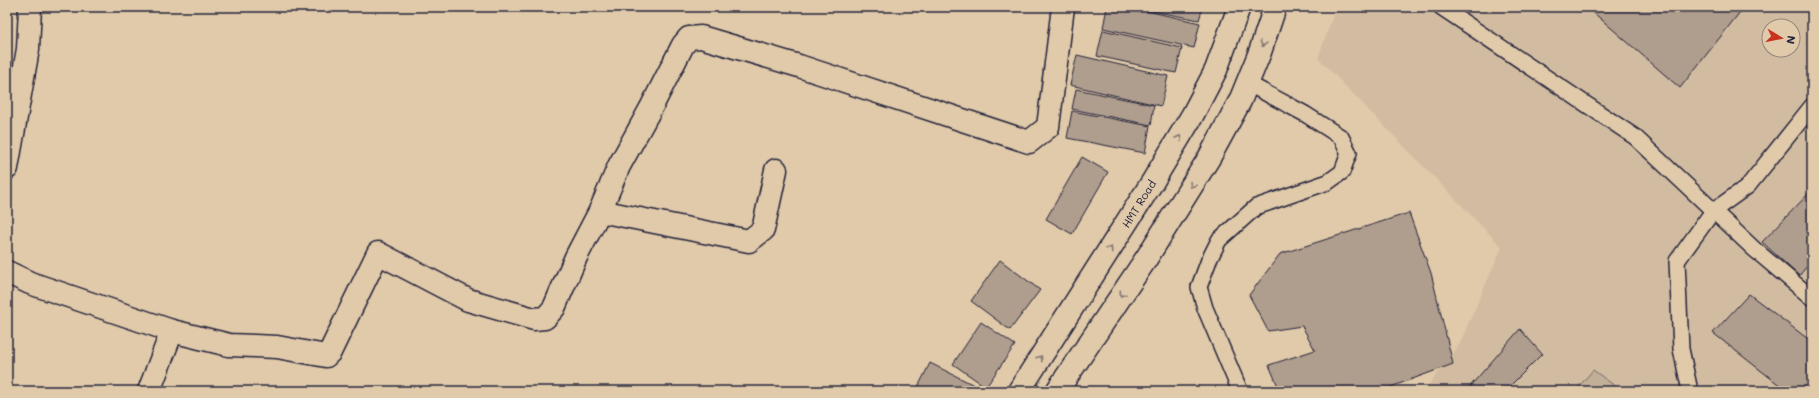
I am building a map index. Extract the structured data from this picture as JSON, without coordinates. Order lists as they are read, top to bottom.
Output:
{
  "streets": {
    "street": ["HMT Road"]
  },
  "north": "right"
}
